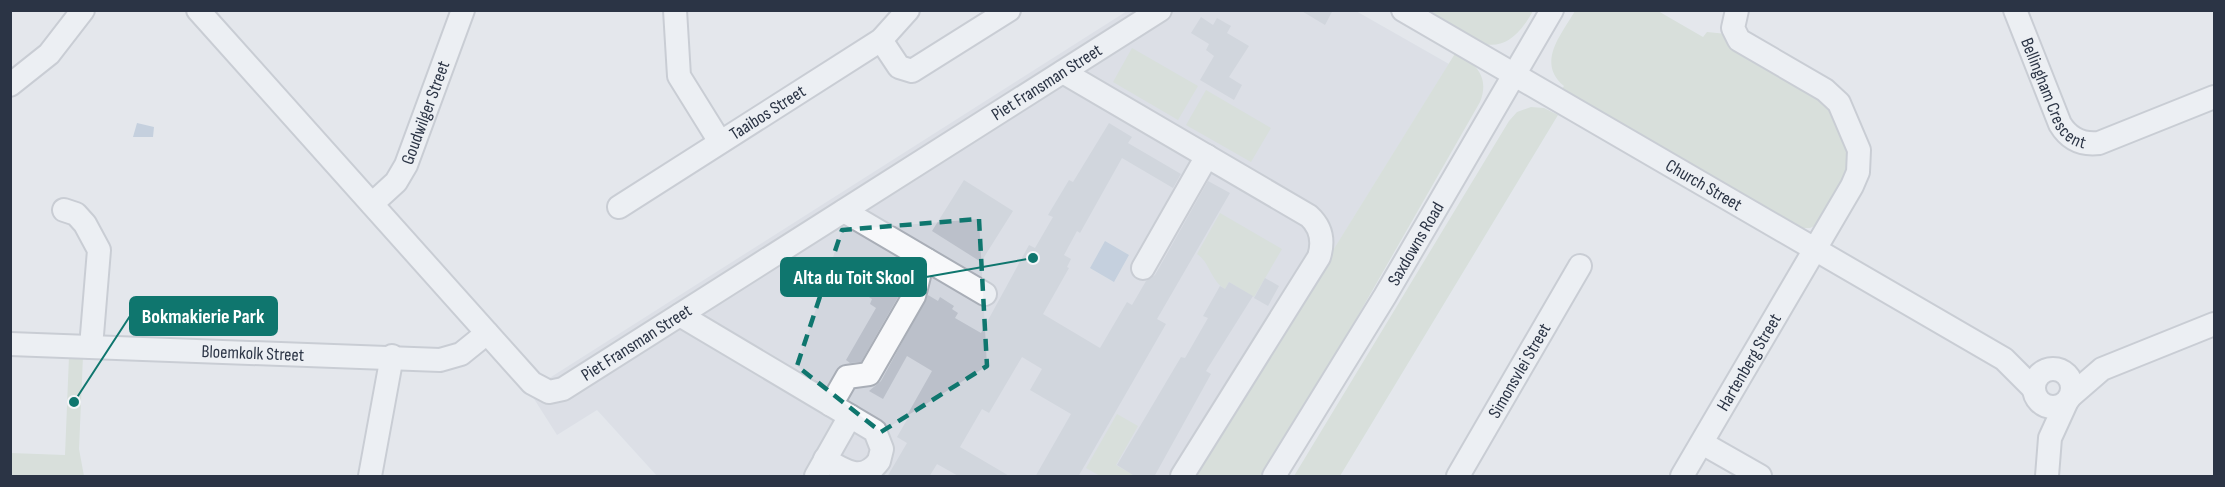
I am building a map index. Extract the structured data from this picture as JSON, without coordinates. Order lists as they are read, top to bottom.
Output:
{
  "streets": {
    "street": [
      "Piet Fransman Street",
      "Bellingham Crescent",
      "Goudwilger Street",
      "Taaibos Street",
      "Church Street",
      "Saxdowns Road",
      "Bloemkolk Street",
      "Hartenberg Street",
      "Simonsvlei Street"
    ]
  },
  "crossings": [
    ["Piet Fransman Street", "Goudwilger Street"],
    ["Piet Fransman Street", "Bloemkolk Street"],
    ["Church Street", "Saxdowns Road"],
    ["Church Street", "Hartenberg Street"]
  ],
  "places": ["Alta du Toit Skool", "Bokmakierie Park"]
}
